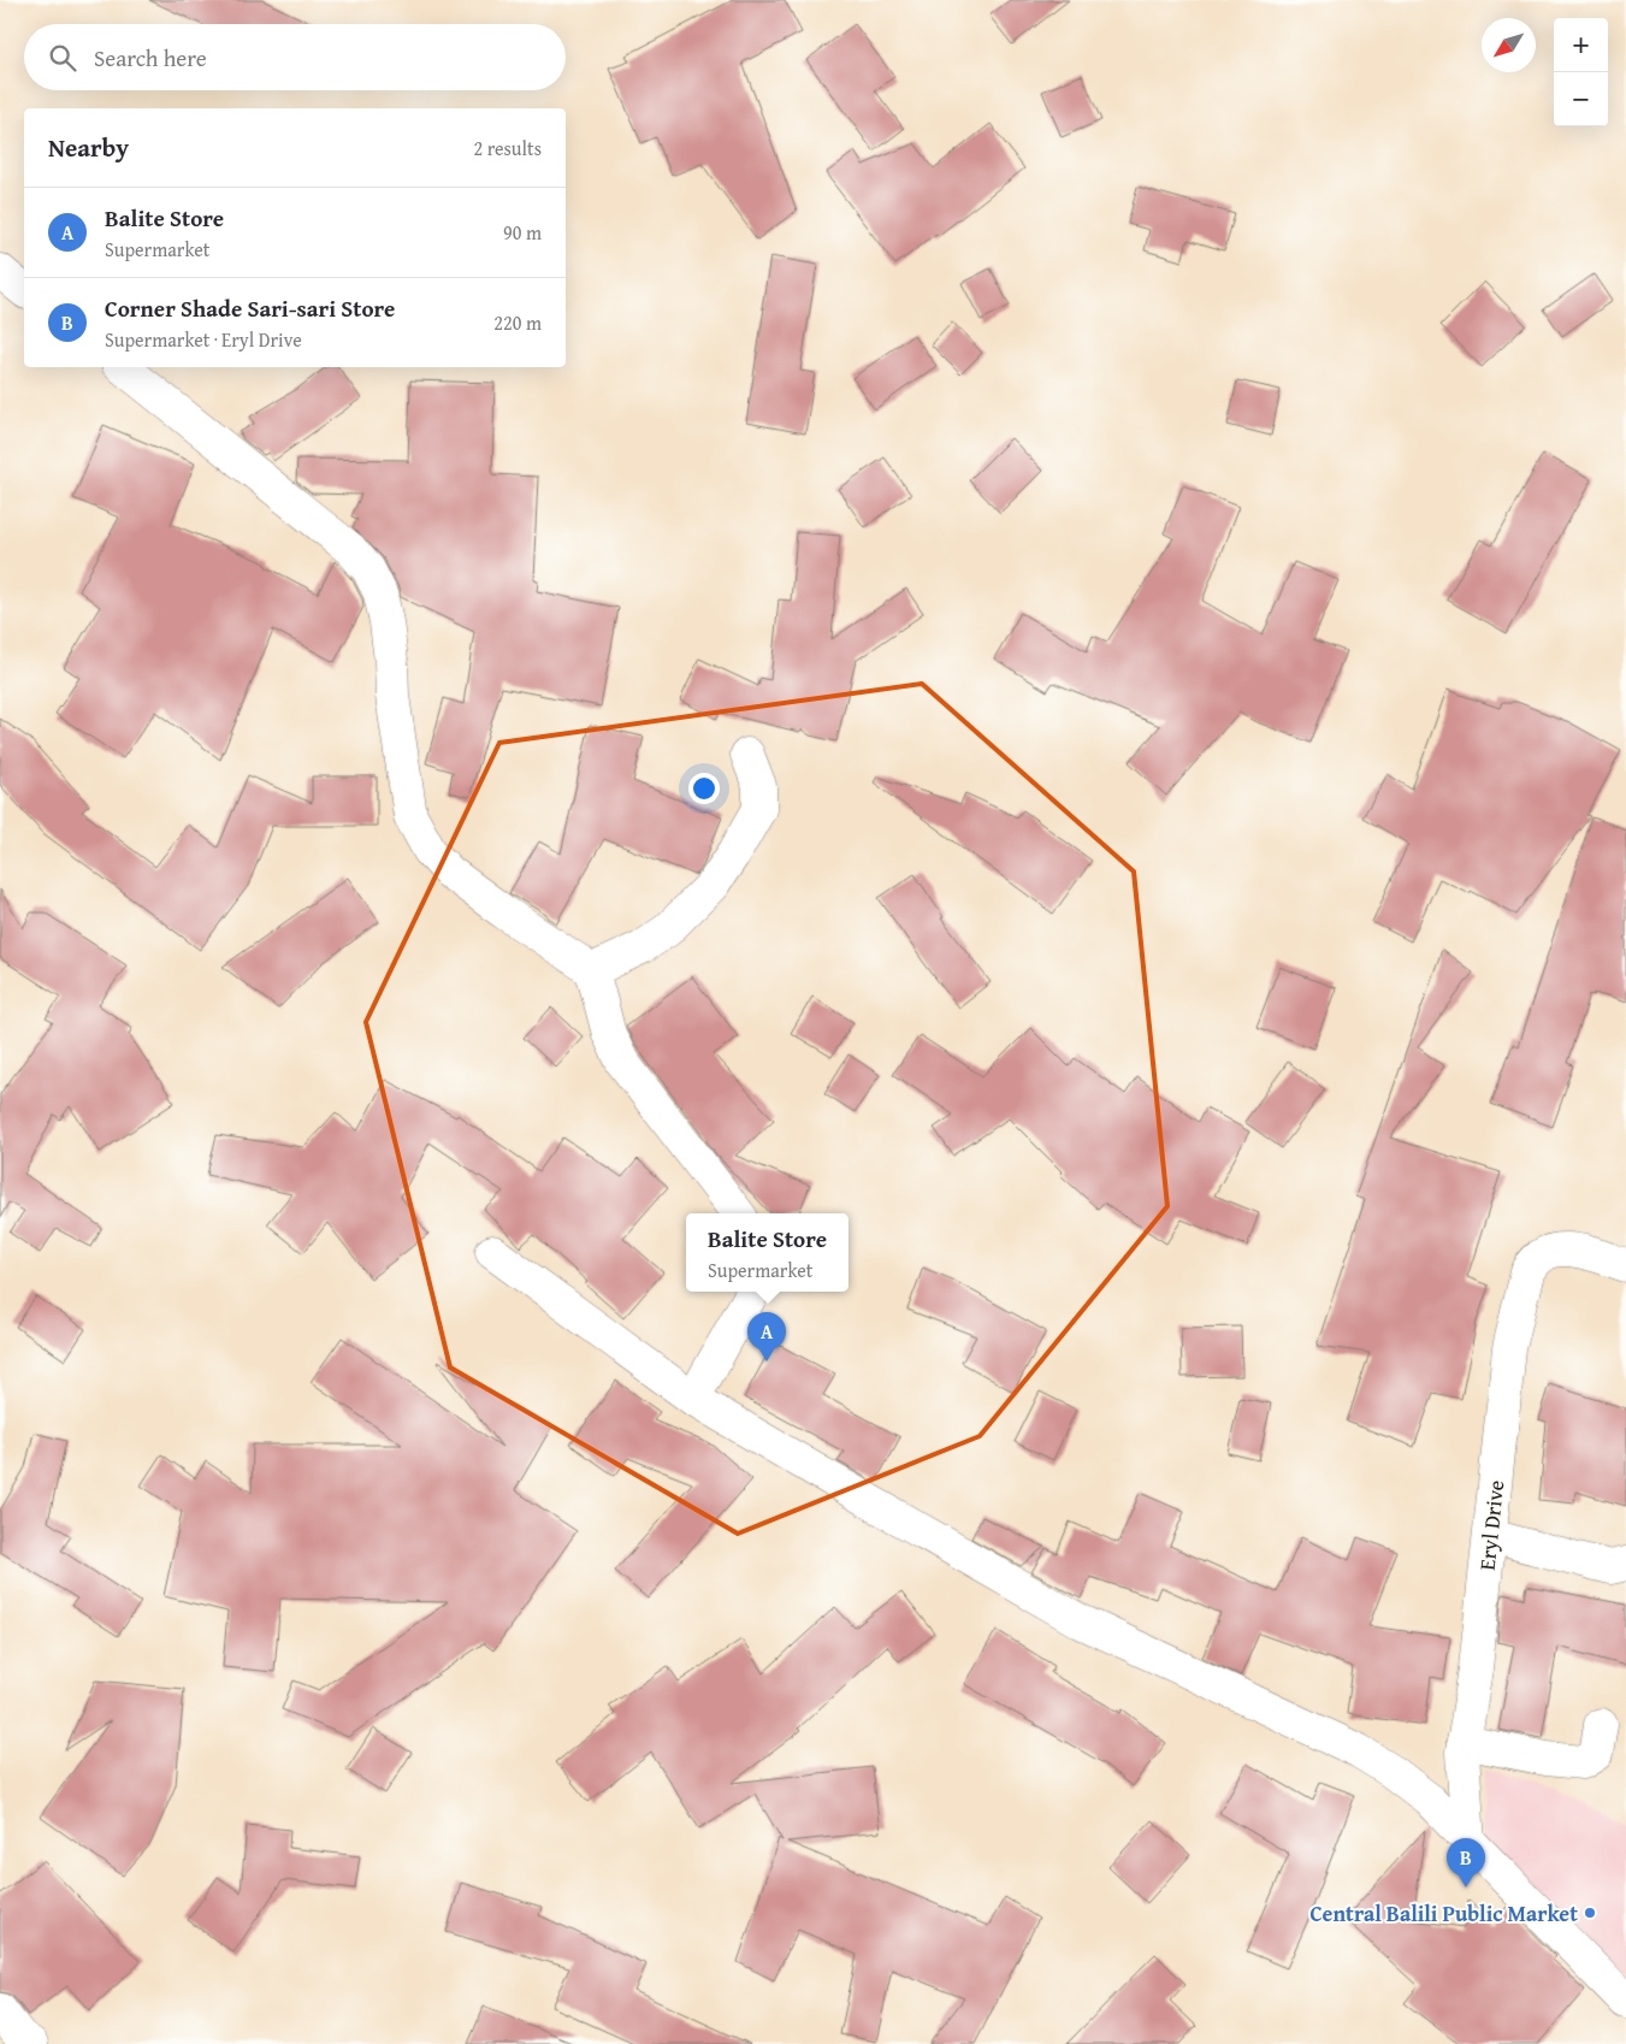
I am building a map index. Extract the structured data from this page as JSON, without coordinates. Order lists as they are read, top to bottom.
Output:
{
  "streets": {
    "street": ["Eryl Drive"]
  },
  "places": ["Central Balili Public Market"],
  "north": "bottom left",
  "page": {
    "map_buttons": ["+", "−"],
    "search": "Search here",
    "heading": ["Nearby", "2 results"],
    "list": [
      {
        "mark": "A",
        "name": "Balite Store",
        "note": "Supermarket",
        "value": "90 m"
      },
      {
        "mark": "B",
        "name": "Corner Shade Sari-sari Store",
        "note": "Supermarket · Eryl Drive",
        "value": "220 m"
      }
    ],
    "popup": ["Balite Store", "Supermarket"],
    "pins": ["A", "B"]
  }
}
